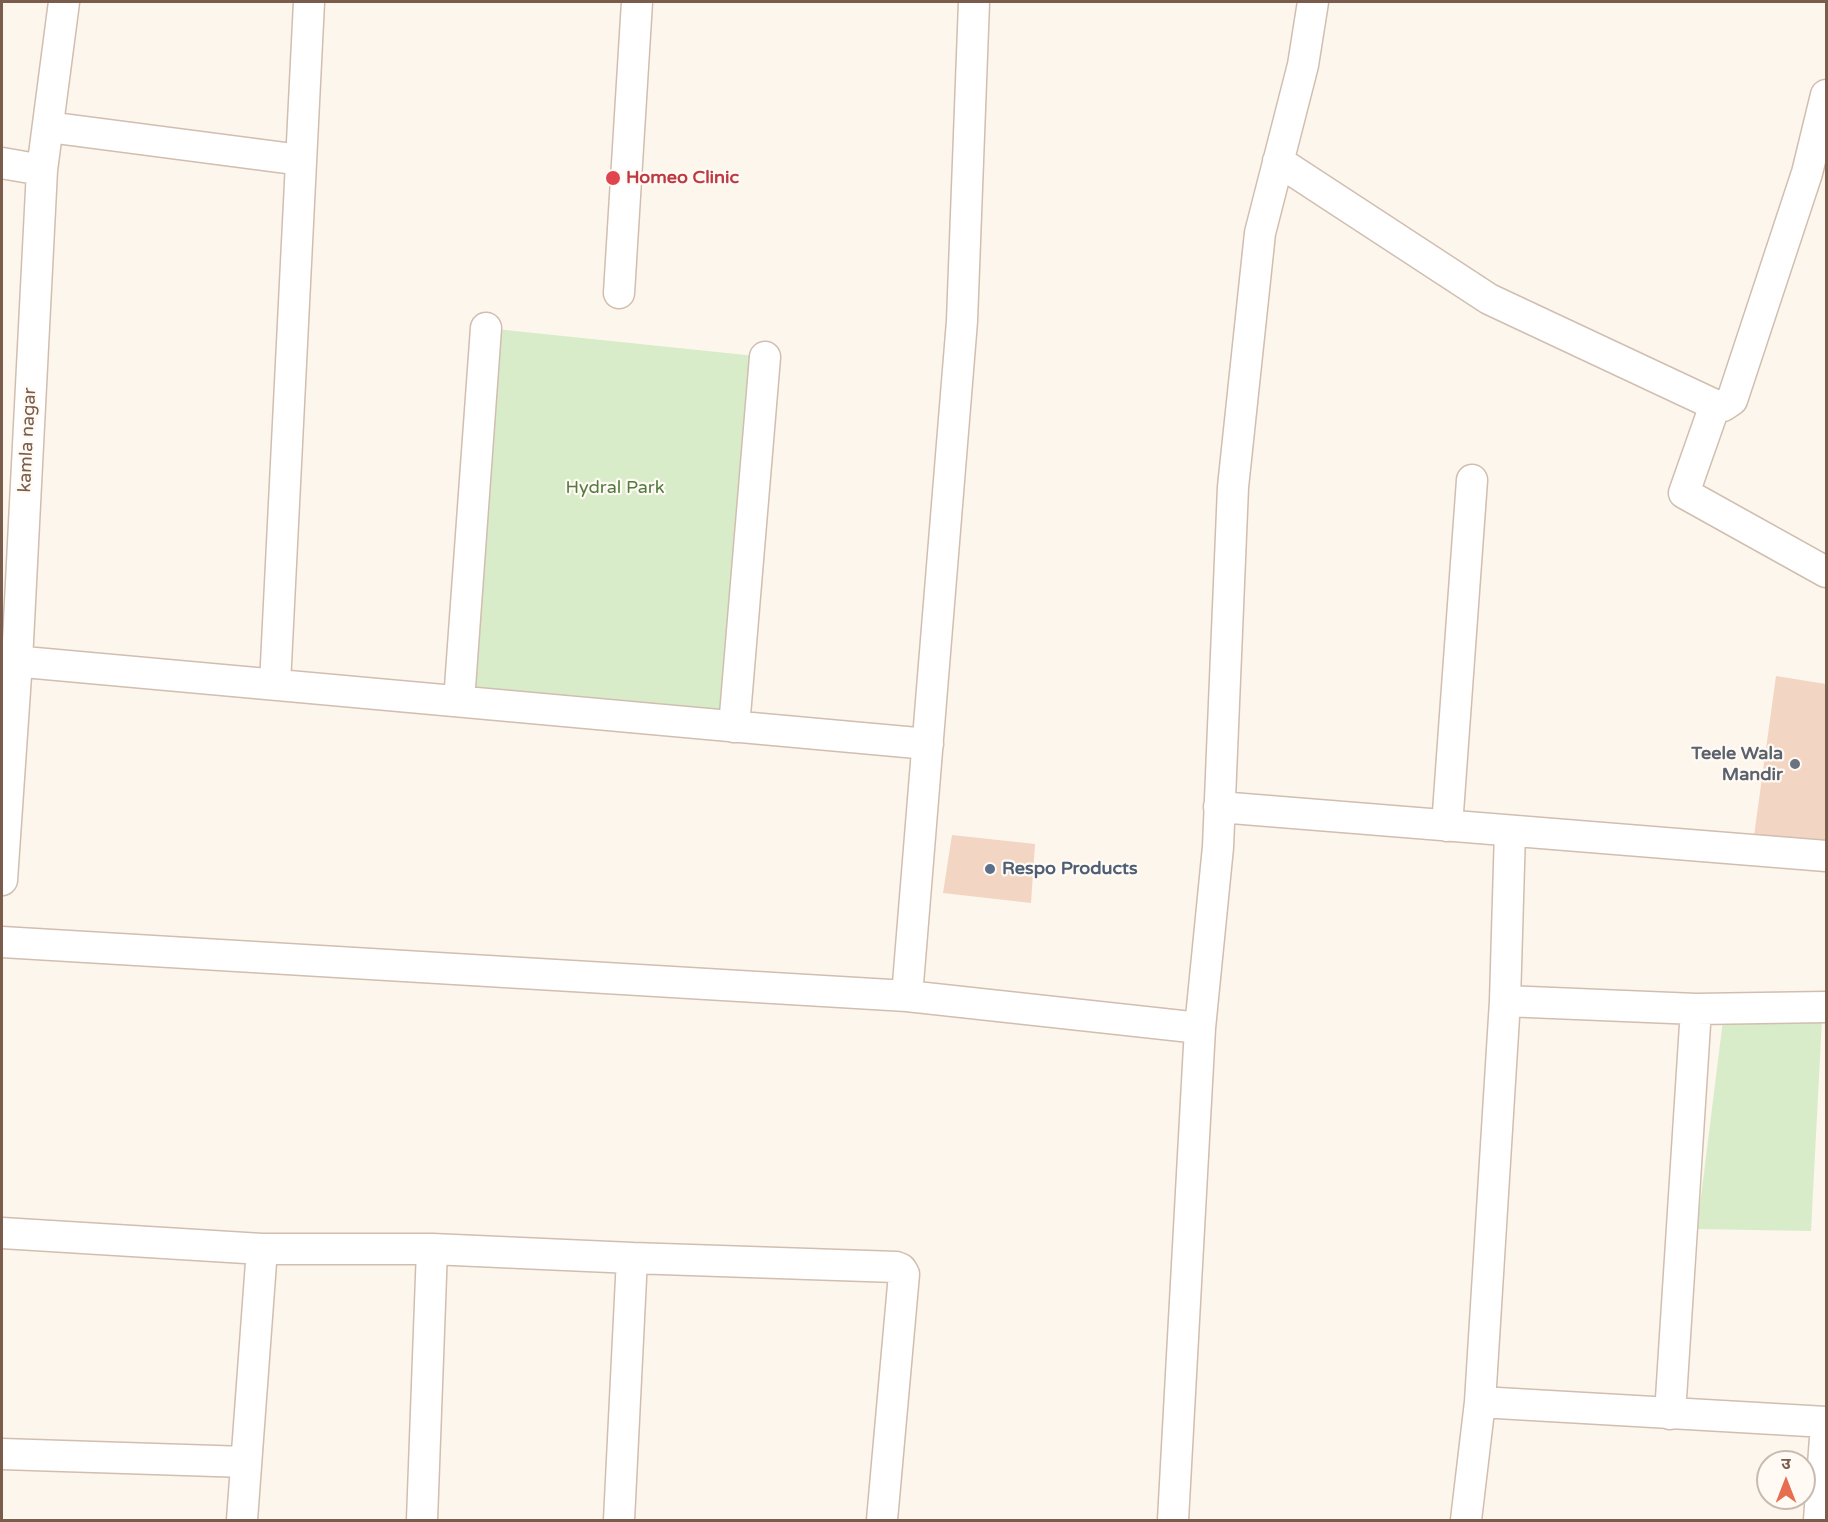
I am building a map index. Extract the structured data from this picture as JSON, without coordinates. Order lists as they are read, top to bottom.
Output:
{
  "streets": {
    "street": ["kamla nagar"]
  },
  "parks": ["Hydral Park"],
  "places": ["Homeo Clinic", "Teele Wala Mandir", "Respo Products"],
  "north": "top"
}
